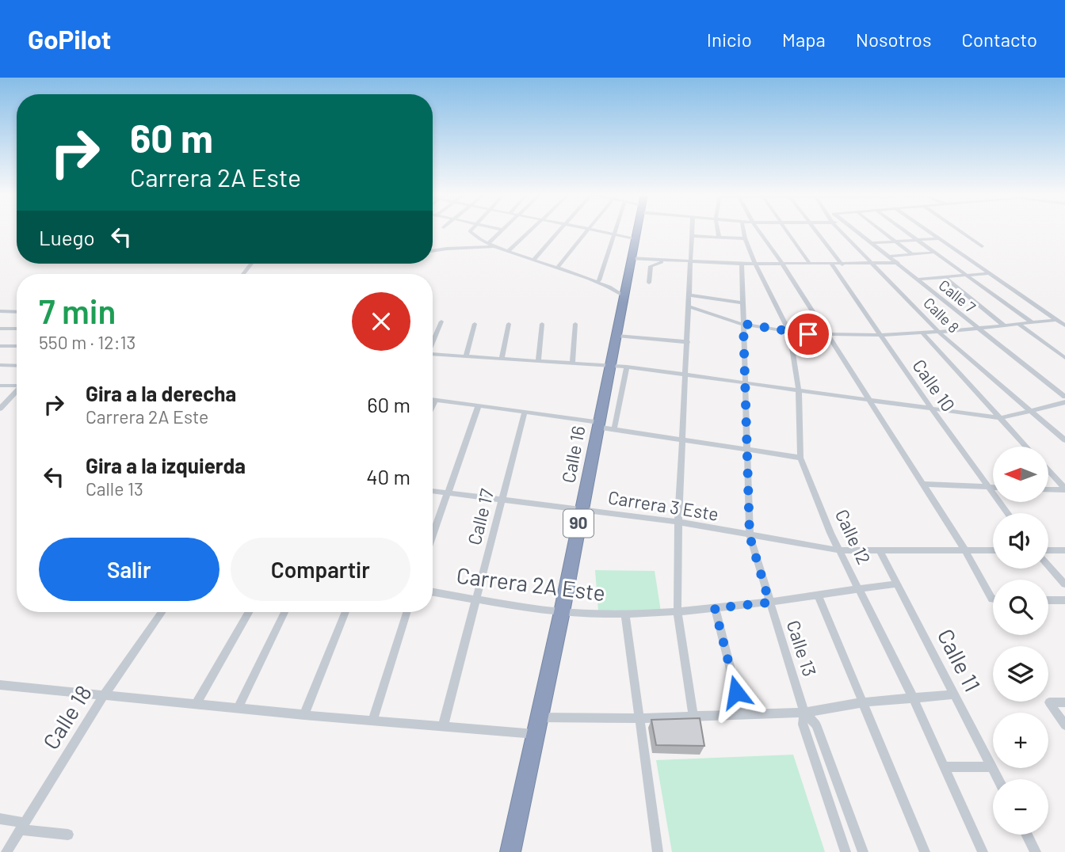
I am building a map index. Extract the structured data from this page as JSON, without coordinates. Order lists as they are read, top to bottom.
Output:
{
  "streets": {
    "highway": ["Calle 16", "90"],
    "street": [
      "Calle 7",
      "Calle 8",
      "Calle 10",
      "Carrera 3 Este",
      "Calle 17",
      "Calle 12",
      "Carrera 2A Este",
      "Calle 13",
      "Calle 11",
      "Calle 18"
    ]
  },
  "crossings": [
    ["Calle 16", "Carrera 3 Este"],
    ["Calle 16", "Carrera 2A Este"],
    ["Carrera 3 Este", "Calle 17"],
    ["Carrera 3 Este", "Calle 12"],
    ["Carrera 3 Este", "Calle 13"],
    ["Carrera 3 Este", "Calle 11"],
    ["Calle 17", "Carrera 2A Este"],
    ["Calle 12", "Carrera 2A Este"],
    ["Carrera 2A Este", "Calle 13"],
    ["Carrera 2A Este", "Calle 11"]
  ],
  "north": "left",
  "page": {
    "header": "GoPilot",
    "nav": [
      "Inicio",
      "Mapa",
      "Nosotros",
      "Contacto"
    ],
    "turn": ["60 m", "Carrera 2A Este"],
    "then": "Luego",
    "heading": ["7 min", "550 m · 12:13"],
    "list": [
      {
        "name": "Gira a la derecha",
        "note": "Carrera 2A Este",
        "value": "60 m"
      },
      {
        "name": "Gira a la izquierda",
        "note": "Calle 13",
        "value": "40 m"
      }
    ],
    "map_buttons": ["+", "−"],
    "buttons": ["Salir", "Compartir"]
  }
}
